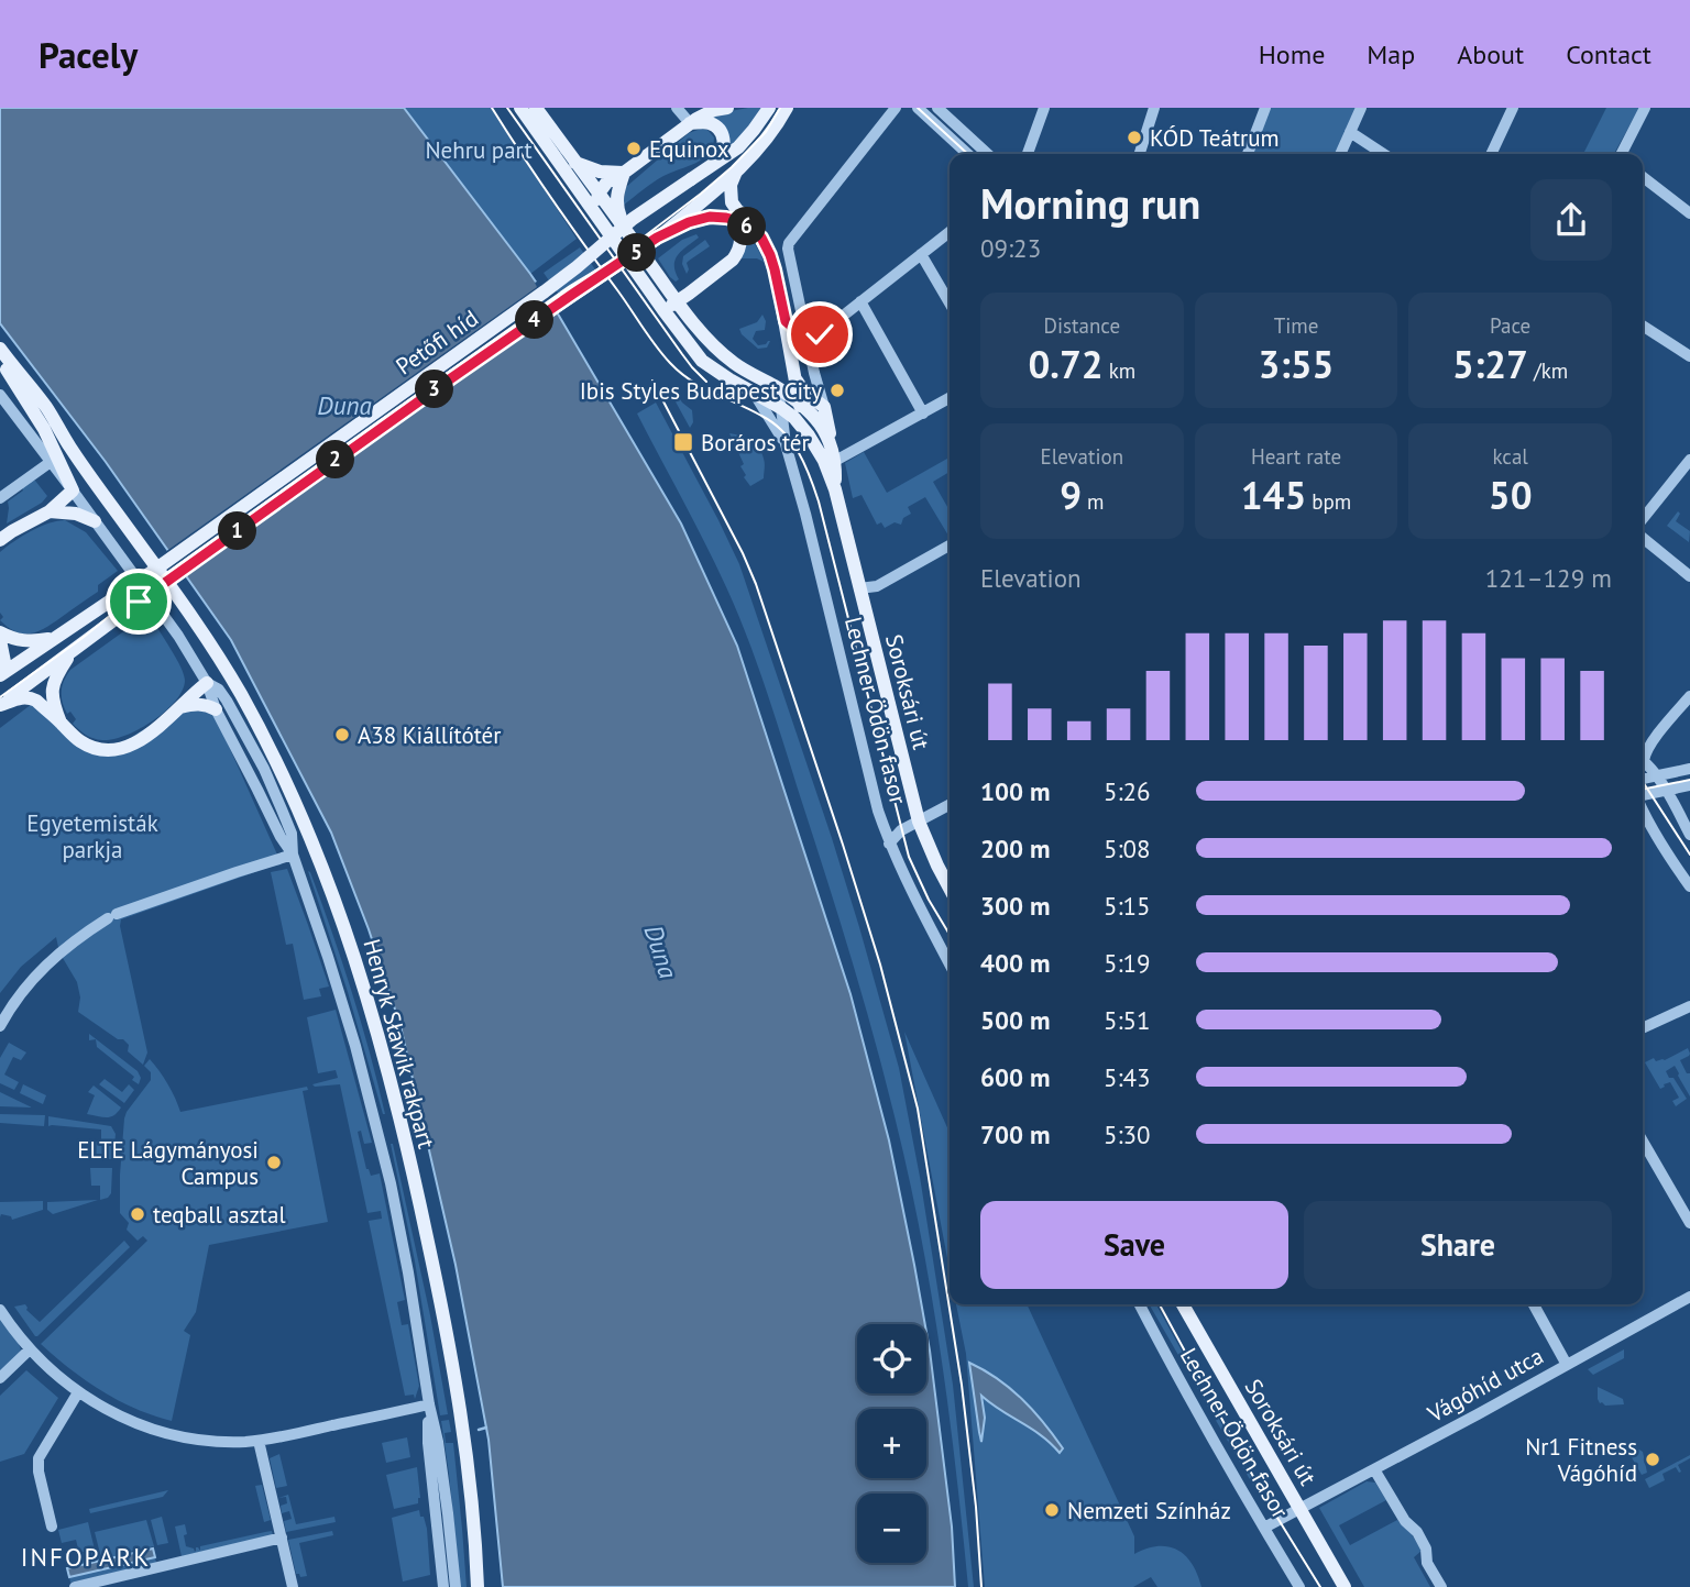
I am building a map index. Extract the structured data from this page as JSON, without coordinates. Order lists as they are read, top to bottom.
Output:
{
  "streets": {
    "main road": ["Petőfi híd", "Soroksári út", "Henryk Sławik rakpart"],
    "street": ["Lechner Ödön fasor", "Vágóhíd utca"]
  },
  "crossings": [
    ["Soroksári út", "Vágóhíd utca"],
    ["Lechner Ödön fasor", "Vágóhíd utca"]
  ],
  "districts": ["INFOPARK"],
  "water": ["Duna"],
  "parks": ["Nehru part", "Egyetemisták parkja"],
  "places": {
    "other": [
      "KÓD Teátrum",
      "Equinox",
      "Ibis Styles Budapest City",
      "A38 Kiállítótér",
      "ELTE Lágymányosi Campus",
      "teqball asztal",
      "Nr1 Fitness Vágóhíd",
      "Nemzeti Színház"
    ],
    "transit": ["Boráros tér"]
  },
  "page": {
    "header": "Pacely",
    "nav": [
      "Home",
      "Map",
      "About",
      "Contact"
    ],
    "heading": ["Morning run", "09:23"],
    "pins": [
      "6",
      "5",
      "4",
      "3",
      "2",
      "1"
    ],
    "stats": [
      ["Distance", "0.72 km"],
      ["Time", "3:55"],
      ["Pace", "5:27 /km"],
      ["Elevation", "9 m"],
      ["Heart rate", "145 bpm"],
      ["kcal", "50"]
    ],
    "chart": ["Elevation", "121–129 m"],
    "list": [
      {
        "name": "100 m",
        "note": "5:26"
      },
      {
        "name": "200 m",
        "note": "5:08"
      },
      {
        "name": "300 m",
        "note": "5:15"
      },
      {
        "name": "400 m",
        "note": "5:19"
      },
      {
        "name": "500 m",
        "note": "5:51"
      },
      {
        "name": "600 m",
        "note": "5:43"
      },
      {
        "name": "700 m",
        "note": "5:30"
      }
    ],
    "buttons": ["Save", "Share"],
    "map_buttons": ["+", "−"]
  }
}
